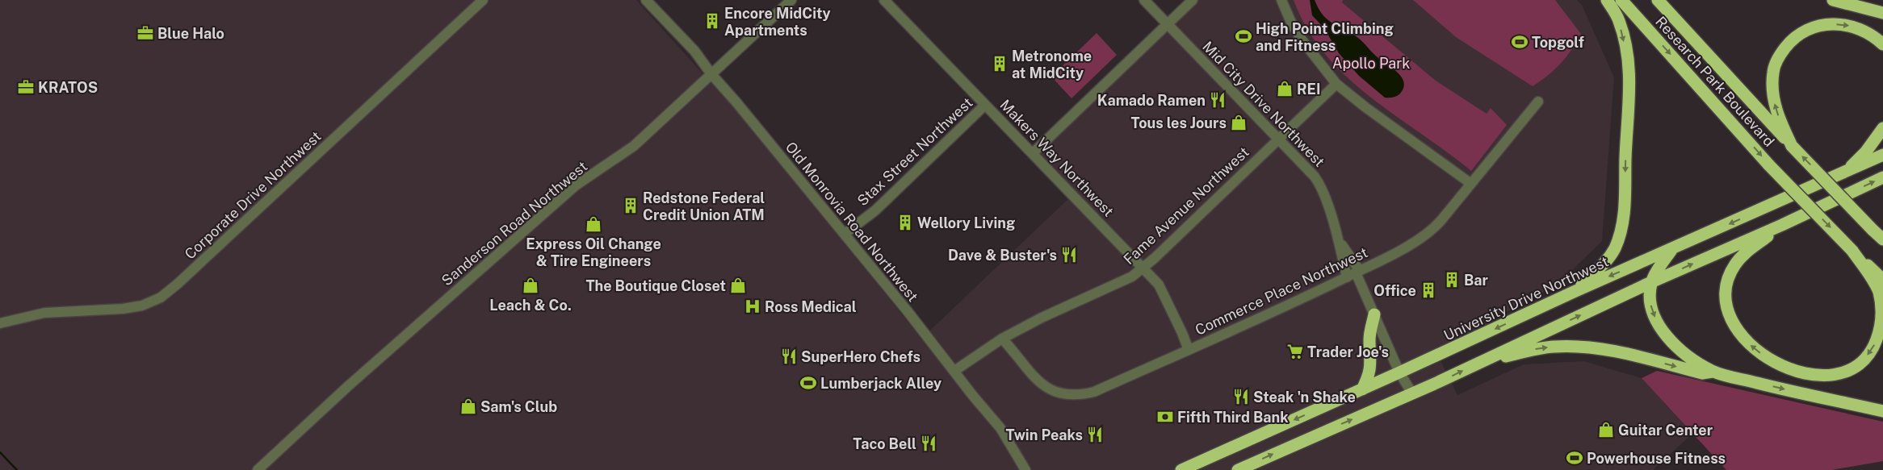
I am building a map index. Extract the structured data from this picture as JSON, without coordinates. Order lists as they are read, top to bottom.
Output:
{
  "streets": {
    "highway": ["Research Park Boulevard", "University Drive Northwest"],
    "street": [
      "Mid City Drive Northwest",
      "Stax Street Northwest",
      "Makers Way Northwest",
      "Corporate Drive Northwest",
      "Fame Avenue Northwest",
      "Old Monrovia Road Northwest",
      "Sanderson Road Northwest",
      "Commerce Place Northwest"
    ]
  },
  "crossings": [
    ["Mid City Drive Northwest", "Fame Avenue Northwest"],
    ["Mid City Drive Northwest", "Commerce Place Northwest"],
    ["Mid City Drive Northwest", "University Drive Northwest"],
    ["Stax Street Northwest", "Makers Way Northwest"],
    ["Stax Street Northwest", "Old Monrovia Road Northwest"],
    ["Makers Way Northwest", "Fame Avenue Northwest"],
    ["Makers Way Northwest", "Commerce Place Northwest"],
    ["Fame Avenue Northwest", "Old Monrovia Road Northwest"],
    ["Fame Avenue Northwest", "Commerce Place Northwest"],
    ["Old Monrovia Road Northwest", "Sanderson Road Northwest"]
  ],
  "parks": ["Apollo Park"],
  "places": {
    "building": [
      "Encore MidCity Apartments",
      "Metronome at MidCity",
      "Redstone Federal Credit Union ATM",
      "Wellory Living",
      "Bar",
      "Office"
    ],
    "office": ["Blue Halo", "KRATOS"],
    "sports": [
      "High Point Climbing and Fitness",
      "Topgolf",
      "Lumberjack Alley",
      "Powerhouse Fitness"
    ],
    "shop": [
      "REI",
      "Tous les Jours",
      "Express Oil Change & Tire Engineers",
      "Leach & Co.",
      "The Boutique Closet",
      "Sam's Club",
      "Guitar Center"
    ],
    "restaurant": [
      "Kamado Ramen",
      "Dave & Buster's",
      "SuperHero Chefs",
      "Steak 'n Shake",
      "Twin Peaks",
      "Taco Bell"
    ],
    "hospital": ["Ross Medical"],
    "supermarket": ["Trader Joe's"],
    "bank": ["Fifth Third Bank"]
  }
}
